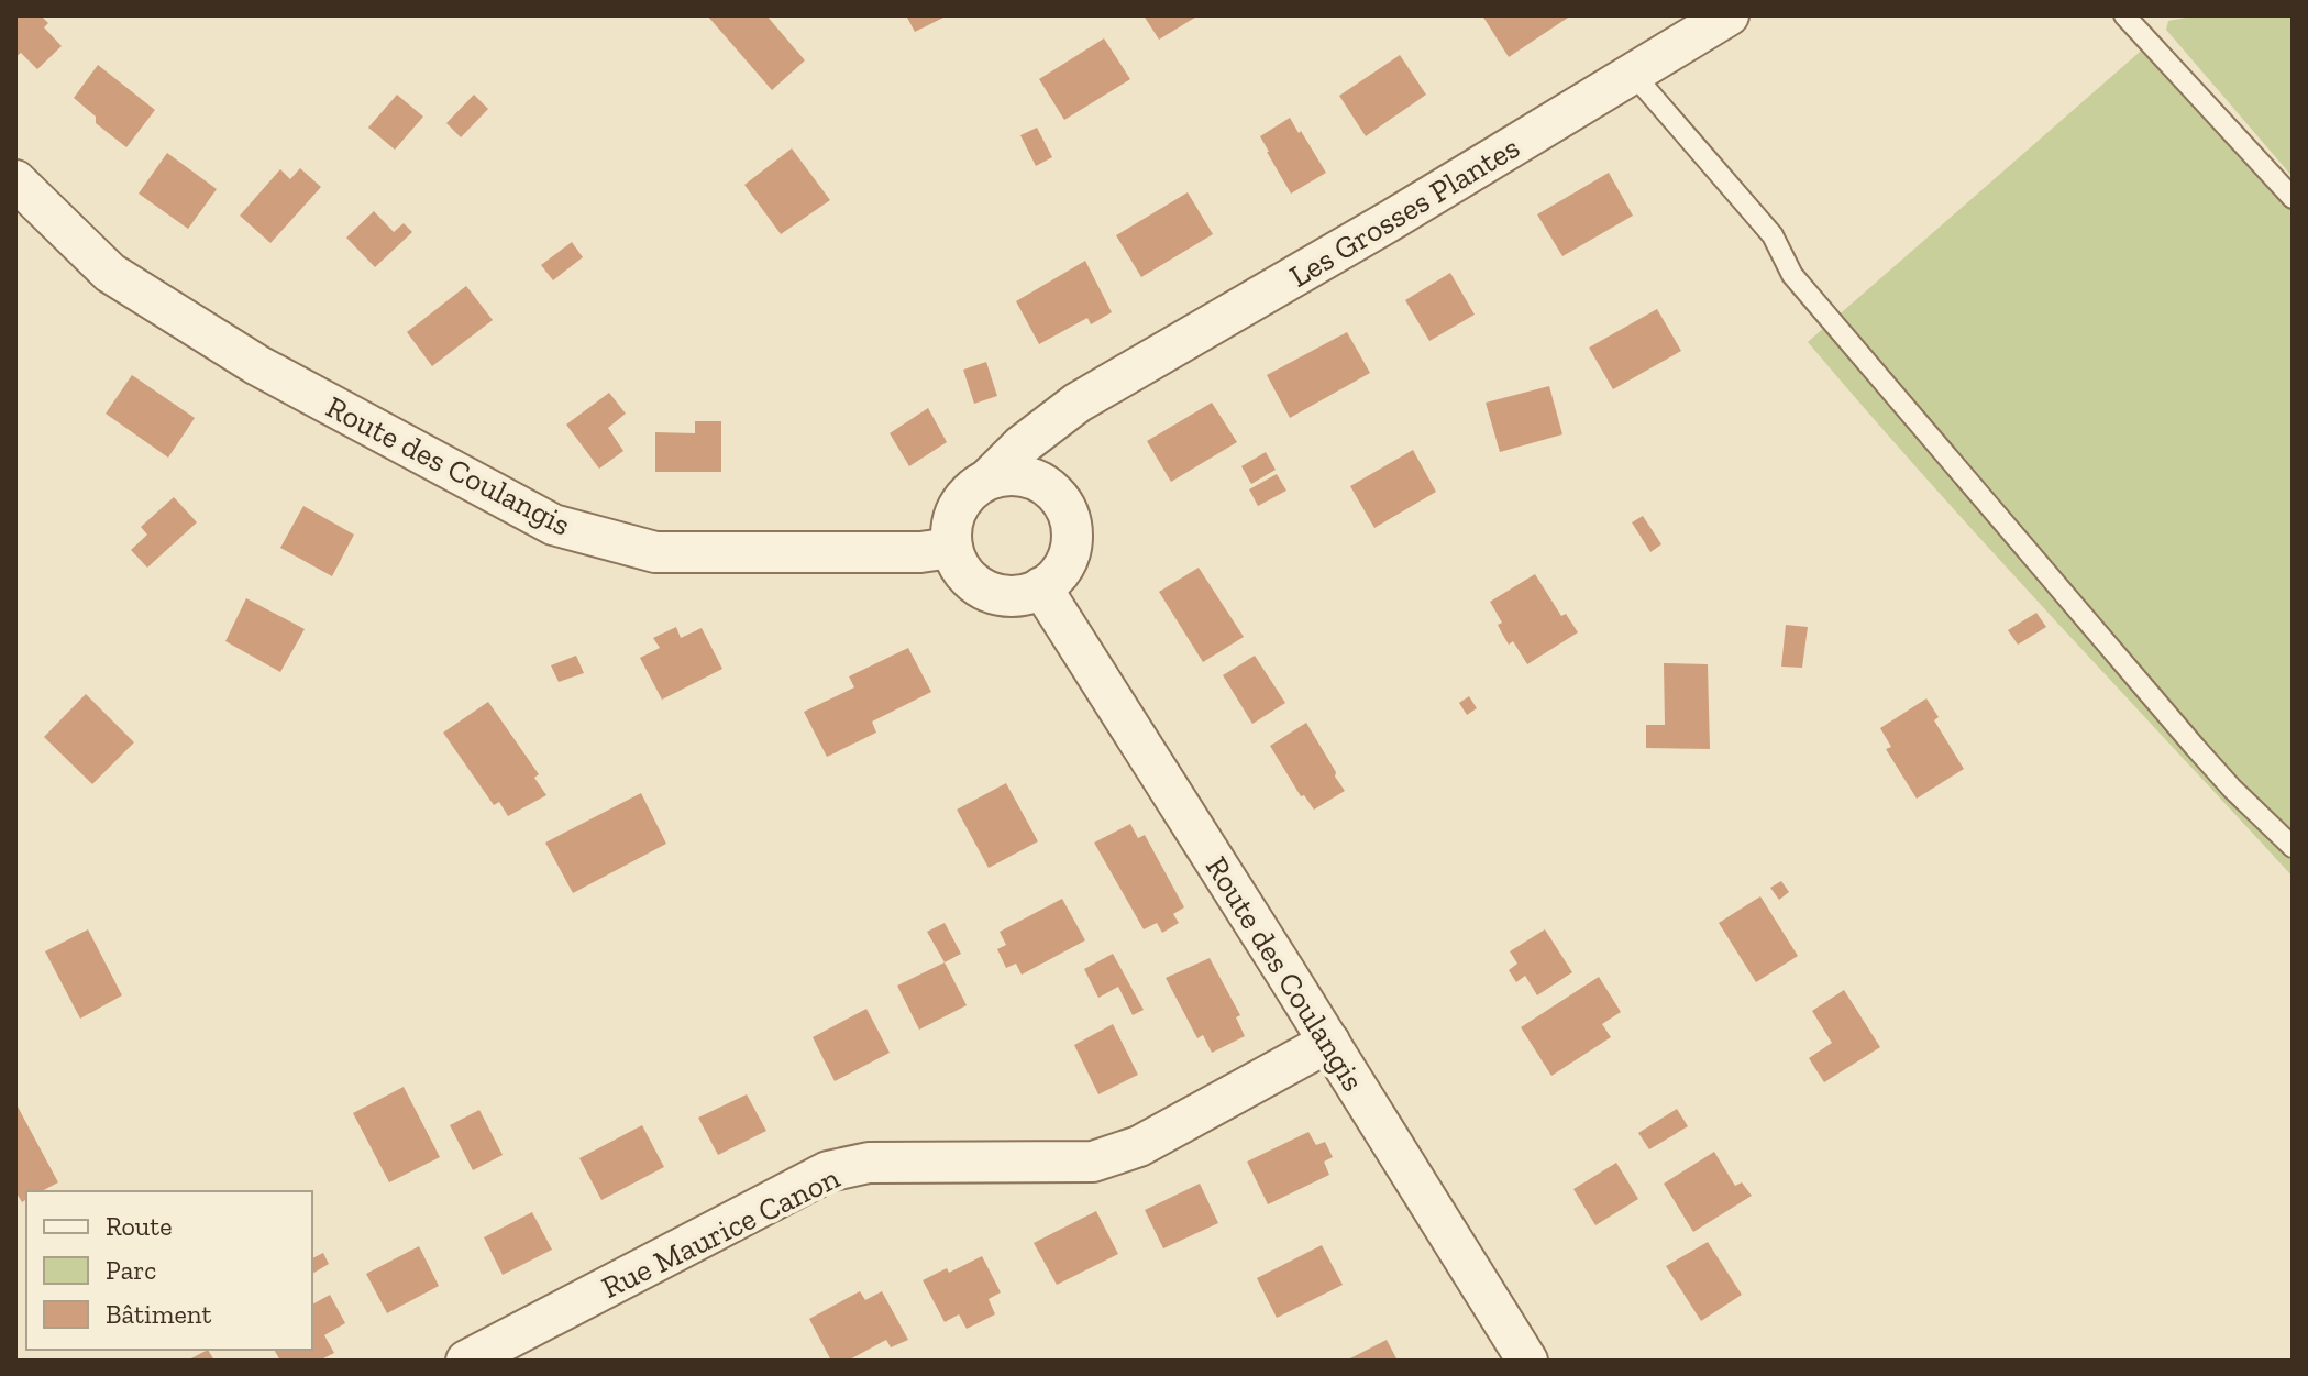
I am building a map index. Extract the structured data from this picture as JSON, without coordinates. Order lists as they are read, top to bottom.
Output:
{
  "streets": {
    "street": ["Les Grosses Plantes", "Route des Coulangis", "Rue Maurice Canon"]
  },
  "crossings": [
    ["Les Grosses Plantes", "Route des Coulangis"],
    ["Route des Coulangis", "Rue Maurice Canon"]
  ],
  "legend": ["Route", "Parc", "Bâtiment"]
}
